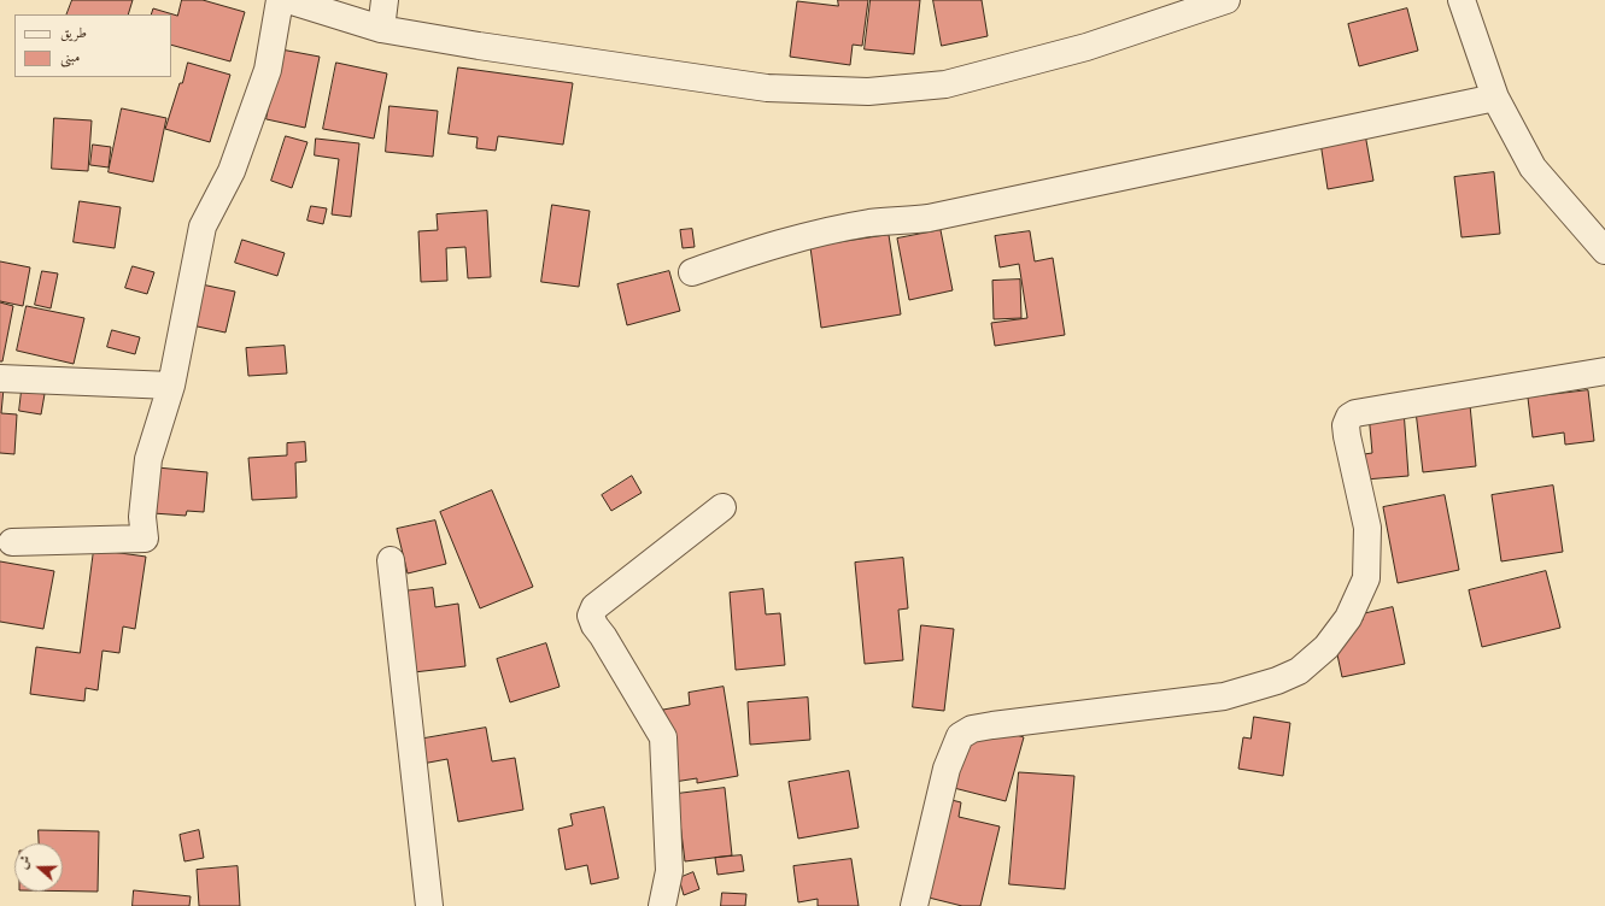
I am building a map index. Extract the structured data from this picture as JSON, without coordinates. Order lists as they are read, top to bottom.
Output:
{
  "legend": ["طريق", "مبنى"],
  "north": "left"
}
